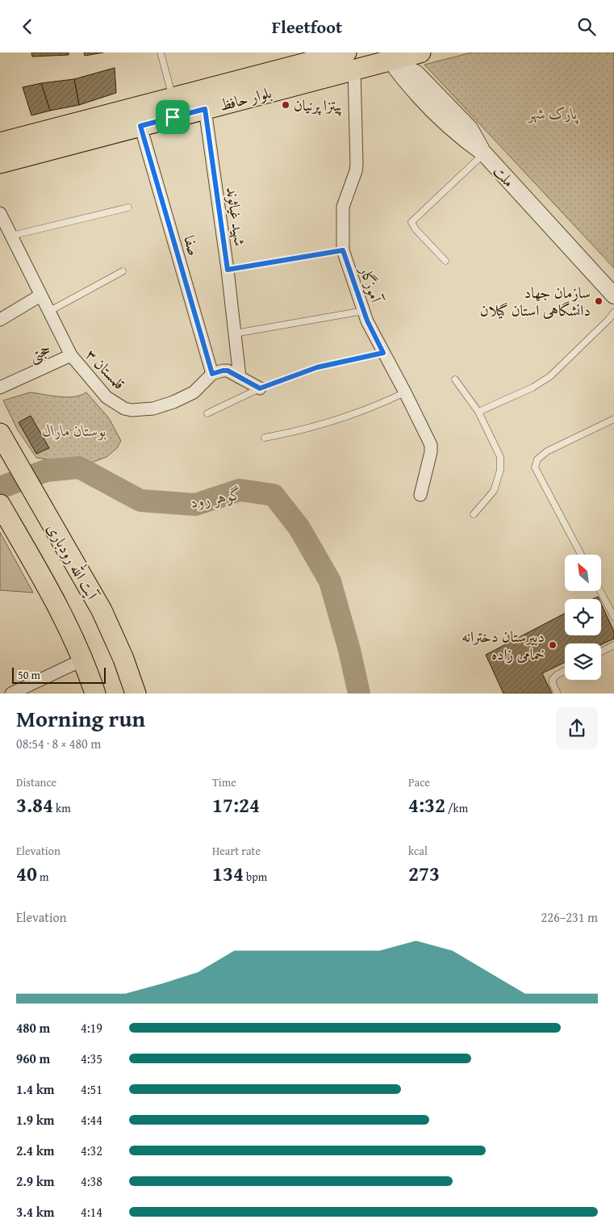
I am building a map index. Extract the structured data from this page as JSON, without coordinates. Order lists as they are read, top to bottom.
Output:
{
  "streets": {
    "main road": ["بلوار حافظ", "آیت الله رودباری"],
    "street": [
      "ملت",
      "شهید غیاثوند",
      "صفا",
      "آموزگار",
      "حجتی",
      "قلمستان ۳"
    ]
  },
  "crossings": [
    ["بلوار حافظ", "ملت"],
    ["بلوار حافظ", "شهید غیاثوند"],
    ["بلوار حافظ", "صفا"],
    ["بلوار حافظ", "آموزگار"],
    ["صفا", "قلمستان ۳"],
    ["حجتی", "قلمستان ۳"]
  ],
  "water": ["گوهر رود"],
  "parks": ["پارک شهر", "بوستان مارال"],
  "places": ["پیتزا پرنیان", "سازمان جهاد دانشگاهی استان گیلان", "دبیرستان دخترانه خمامی زاده"],
  "scale_bar": "50 m",
  "north": "top left",
  "page": {
    "header": "Fleetfoot",
    "scale": "50 m",
    "heading": ["Morning run", "08:54 · 8 × 480 m"],
    "stats": [
      ["Distance", "3.84 km"],
      ["Time", "17:24"],
      ["Pace", "4:32 /km"],
      ["Elevation", "40 m"],
      ["Heart rate", "134 bpm"],
      ["kcal", "273"]
    ],
    "chart": ["Elevation", "226–231 m"],
    "list": [
      {
        "name": "480 m",
        "note": "4:19"
      },
      {
        "name": "960 m",
        "note": "4:35"
      },
      {
        "name": "1.4 km",
        "note": "4:51"
      },
      {
        "name": "1.9 km",
        "note": "4:44"
      },
      {
        "name": "2.4 km",
        "note": "4:32"
      },
      {
        "name": "2.9 km",
        "note": "4:38"
      },
      {
        "name": "3.4 km",
        "note": "4:14"
      }
    ]
  }
}
